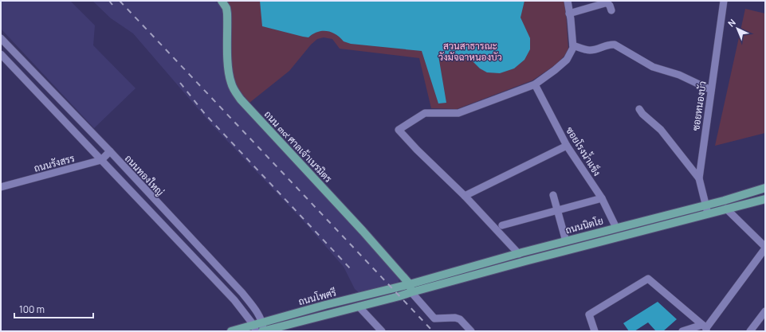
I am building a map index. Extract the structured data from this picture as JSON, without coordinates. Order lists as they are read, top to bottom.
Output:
{
  "streets": {
    "main road": ["ถนน ๓๙ ศาลเจ้าเนรมิตร", "ถนนนิตโย", "ถนนโพศรี"],
    "street": [
      "ซอยหนองบัว",
      "ซอยโรงน้ำแข็ง",
      "ถนนรังสรร",
      "ถนนทองใหญ่"
    ]
  },
  "crossings": [
    ["ซอยหนองบัว", "ถนนนิตโย"],
    ["ถนน ๓๙ ศาลเจ้าเนรมิตร", "ถนนนิตโย"],
    ["ถนน ๓๙ ศาลเจ้าเนรมิตร", "ถนนโพศรี"],
    ["ซอยโรงน้ำแข็ง", "ถนนนิตโย"],
    ["ถนนรังสรร", "ถนนทองใหญ่"],
    ["ถนนทองใหญ่", "ถนนโพศรี"],
    ["ถนนนิตโย", "ถนนโพศรี"]
  ],
  "parks": ["สวนสาธารณะ วังมัจฉาหนองบัว"],
  "scale_bar": "100 m",
  "north": "top left"
}
